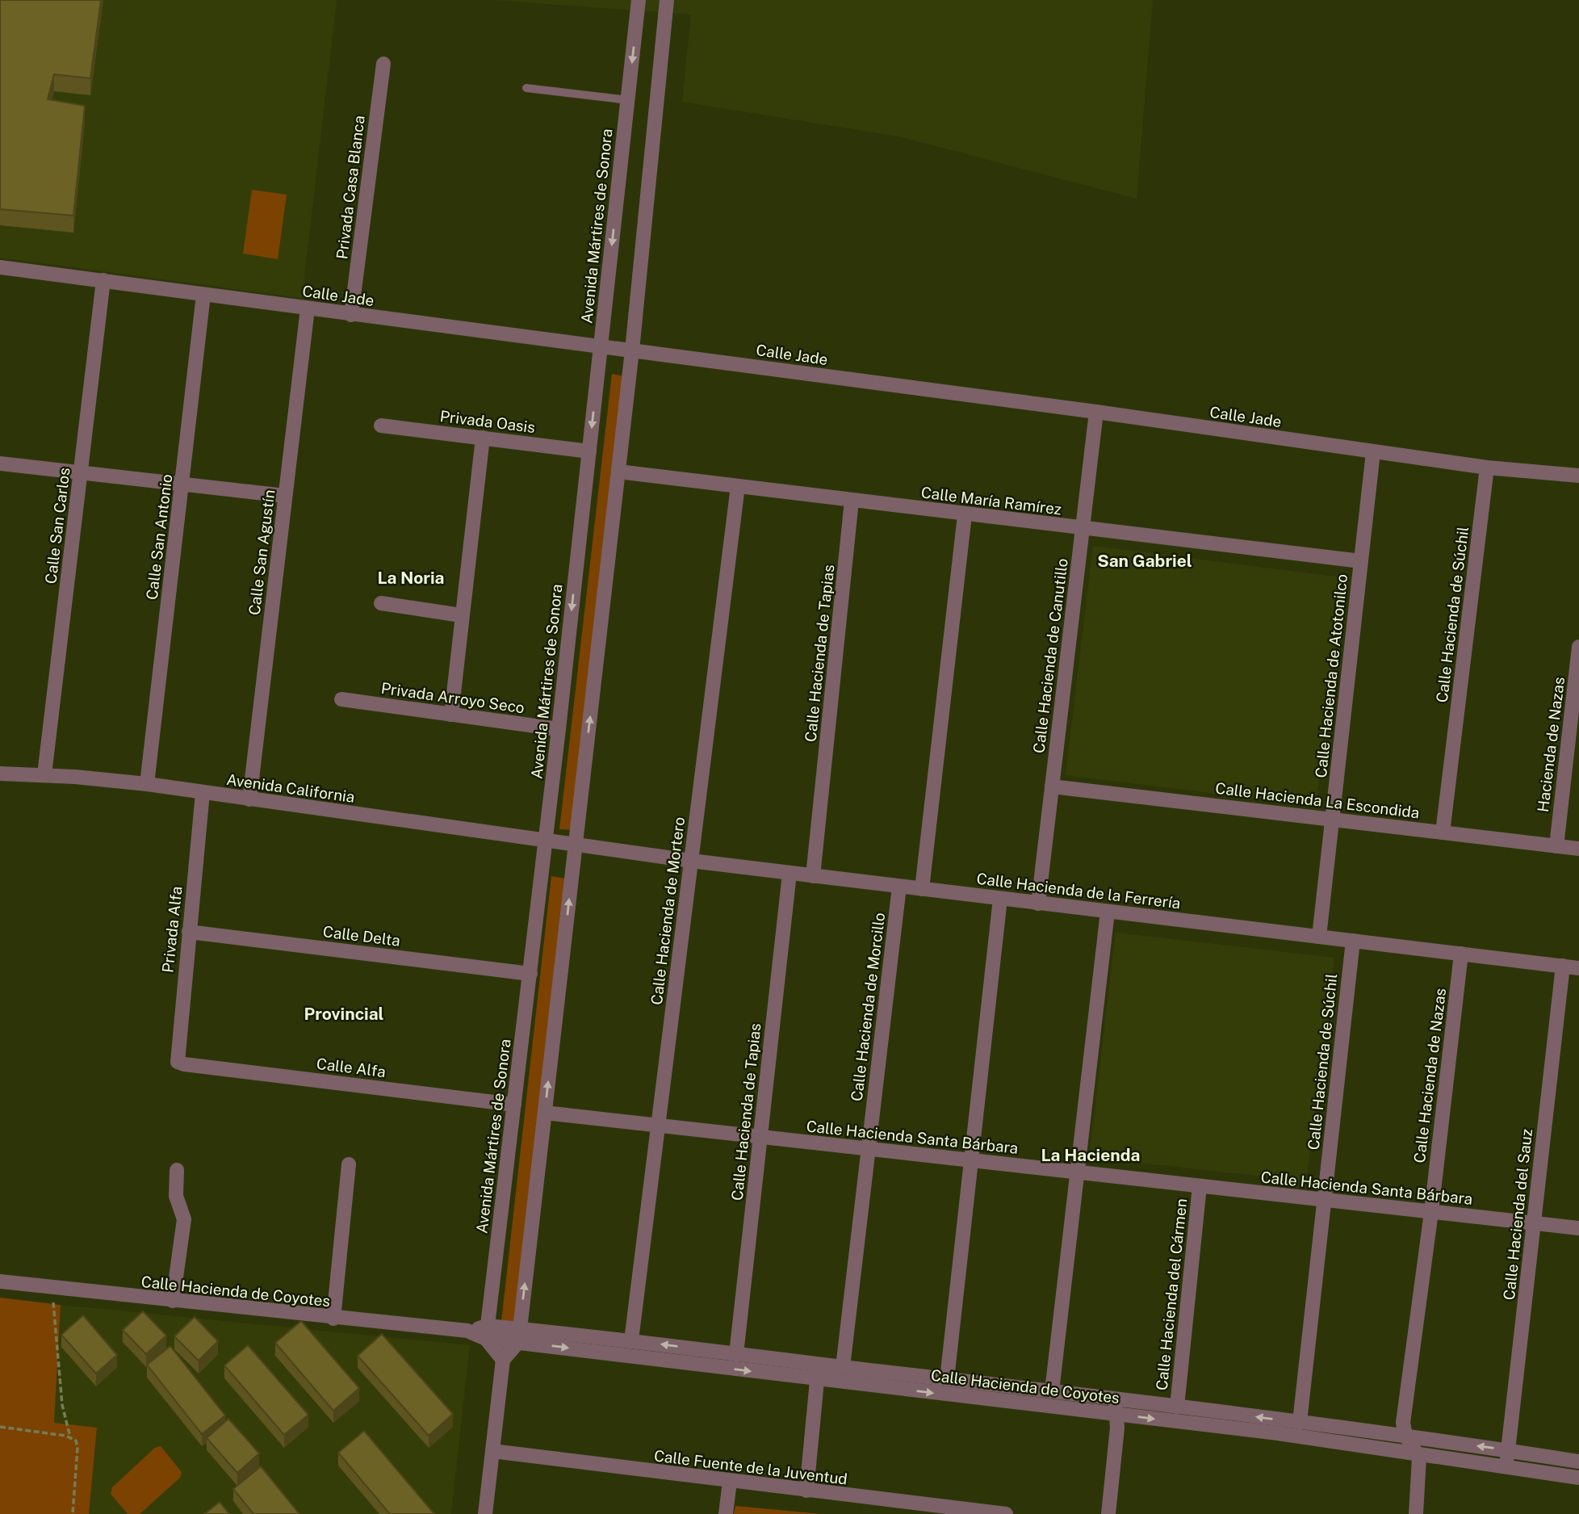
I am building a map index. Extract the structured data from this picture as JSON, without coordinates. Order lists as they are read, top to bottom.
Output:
{
  "streets": {
    "street": [
      "Privada Casa Blanca",
      "Avenida Mártires de Sonora",
      "Calle Jade",
      "Privada Oasis",
      "Calle María Ramírez",
      "Calle San Carlos",
      "Calle San Antonio",
      "Calle San Agustín",
      "Calle Hacienda de Súchil",
      "Calle Hacienda de Tapias",
      "Calle Hacienda de Canutillo",
      "Calle Hacienda de Atotonilco",
      "Privada Arroyo Seco",
      "Hacienda de Nazas",
      "Avenida California",
      "Calle Hacienda La Escondida",
      "Calle Hacienda de la Ferrería",
      "Calle Hacienda de Mortero",
      "Privada Alfa",
      "Calle Delta",
      "Calle Hacienda de Morcillo",
      "Calle Alfa",
      "Calle Hacienda de Nazas",
      "Calle Hacienda Santa Bárbara",
      "Calle Hacienda del Sauz",
      "Calle Hacienda de Coyotes",
      "Calle Hacienda del Cármen",
      "Calle Fuente de la Juventud"
    ]
  },
  "crossings": [
    ["Privada Casa Blanca", "Calle Jade"],
    ["Avenida Mártires de Sonora", "Calle Jade"],
    ["Avenida Mártires de Sonora", "Privada Oasis"],
    ["Avenida Mártires de Sonora", "Privada Arroyo Seco"],
    ["Avenida Mártires de Sonora", "Avenida California"],
    ["Avenida Mártires de Sonora", "Calle Delta"],
    ["Avenida Mártires de Sonora", "Calle Alfa"],
    ["Avenida Mártires de Sonora", "Calle Hacienda de Coyotes"],
    ["Calle Jade", "Calle San Carlos"],
    ["Calle Jade", "Calle San Antonio"],
    ["Calle Jade", "Calle San Agustín"],
    ["Calle Jade", "Calle Hacienda de Súchil"],
    ["Calle Jade", "Calle Hacienda de Canutillo"],
    ["Calle Jade", "Calle Hacienda de Atotonilco"],
    ["Calle María Ramírez", "Calle Hacienda de Tapias"],
    ["Calle María Ramírez", "Calle Hacienda de Canutillo"],
    ["Calle María Ramírez", "Calle Hacienda de Atotonilco"],
    ["Calle María Ramírez", "Calle Hacienda de Mortero"],
    ["Calle San Carlos", "Avenida California"],
    ["Calle San Antonio", "Avenida California"],
    ["Calle San Agustín", "Avenida California"],
    ["Calle Hacienda de Súchil", "Calle Hacienda La Escondida"],
    ["Calle Hacienda de Súchil", "Calle Hacienda de la Ferrería"],
    ["Calle Hacienda de Súchil", "Calle Hacienda Santa Bárbara"],
    ["Calle Hacienda de Súchil", "Calle Hacienda de Coyotes"],
    ["Calle Hacienda de Tapias", "Calle Hacienda de la Ferrería"],
    ["Calle Hacienda de Tapias", "Calle Hacienda Santa Bárbara"],
    ["Calle Hacienda de Tapias", "Calle Hacienda de Coyotes"],
    ["Calle Hacienda de Canutillo", "Calle Hacienda La Escondida"],
    ["Calle Hacienda de Canutillo", "Calle Hacienda de la Ferrería"],
    ["Calle Hacienda de Atotonilco", "Calle Hacienda La Escondida"],
    ["Calle Hacienda de Atotonilco", "Calle Hacienda de la Ferrería"],
    ["Hacienda de Nazas", "Calle Hacienda La Escondida"],
    ["Avenida California", "Calle Hacienda de la Ferrería"],
    ["Avenida California", "Privada Alfa"],
    ["Calle Hacienda de la Ferrería", "Calle Hacienda de Mortero"],
    ["Calle Hacienda de la Ferrería", "Calle Hacienda de Morcillo"],
    ["Calle Hacienda de la Ferrería", "Calle Hacienda de Nazas"],
    ["Calle Hacienda de la Ferrería", "Calle Hacienda del Sauz"],
    ["Calle Hacienda de Mortero", "Calle Hacienda Santa Bárbara"],
    ["Calle Hacienda de Mortero", "Calle Hacienda de Coyotes"],
    ["Privada Alfa", "Calle Delta"],
    ["Privada Alfa", "Calle Alfa"],
    ["Calle Hacienda de Morcillo", "Calle Hacienda Santa Bárbara"],
    ["Calle Hacienda de Morcillo", "Calle Hacienda de Coyotes"],
    ["Calle Hacienda de Nazas", "Calle Hacienda Santa Bárbara"],
    ["Calle Hacienda de Nazas", "Calle Hacienda de Coyotes"],
    ["Calle Hacienda Santa Bárbara", "Calle Hacienda del Sauz"],
    ["Calle Hacienda Santa Bárbara", "Calle Hacienda del Cármen"],
    ["Calle Hacienda del Sauz", "Calle Hacienda de Coyotes"],
    ["Calle Hacienda de Coyotes", "Calle Hacienda del Cármen"]
  ],
  "districts": [
    "San Gabriel",
    "La Noria",
    "Provincial",
    "La Hacienda"
  ]
}
